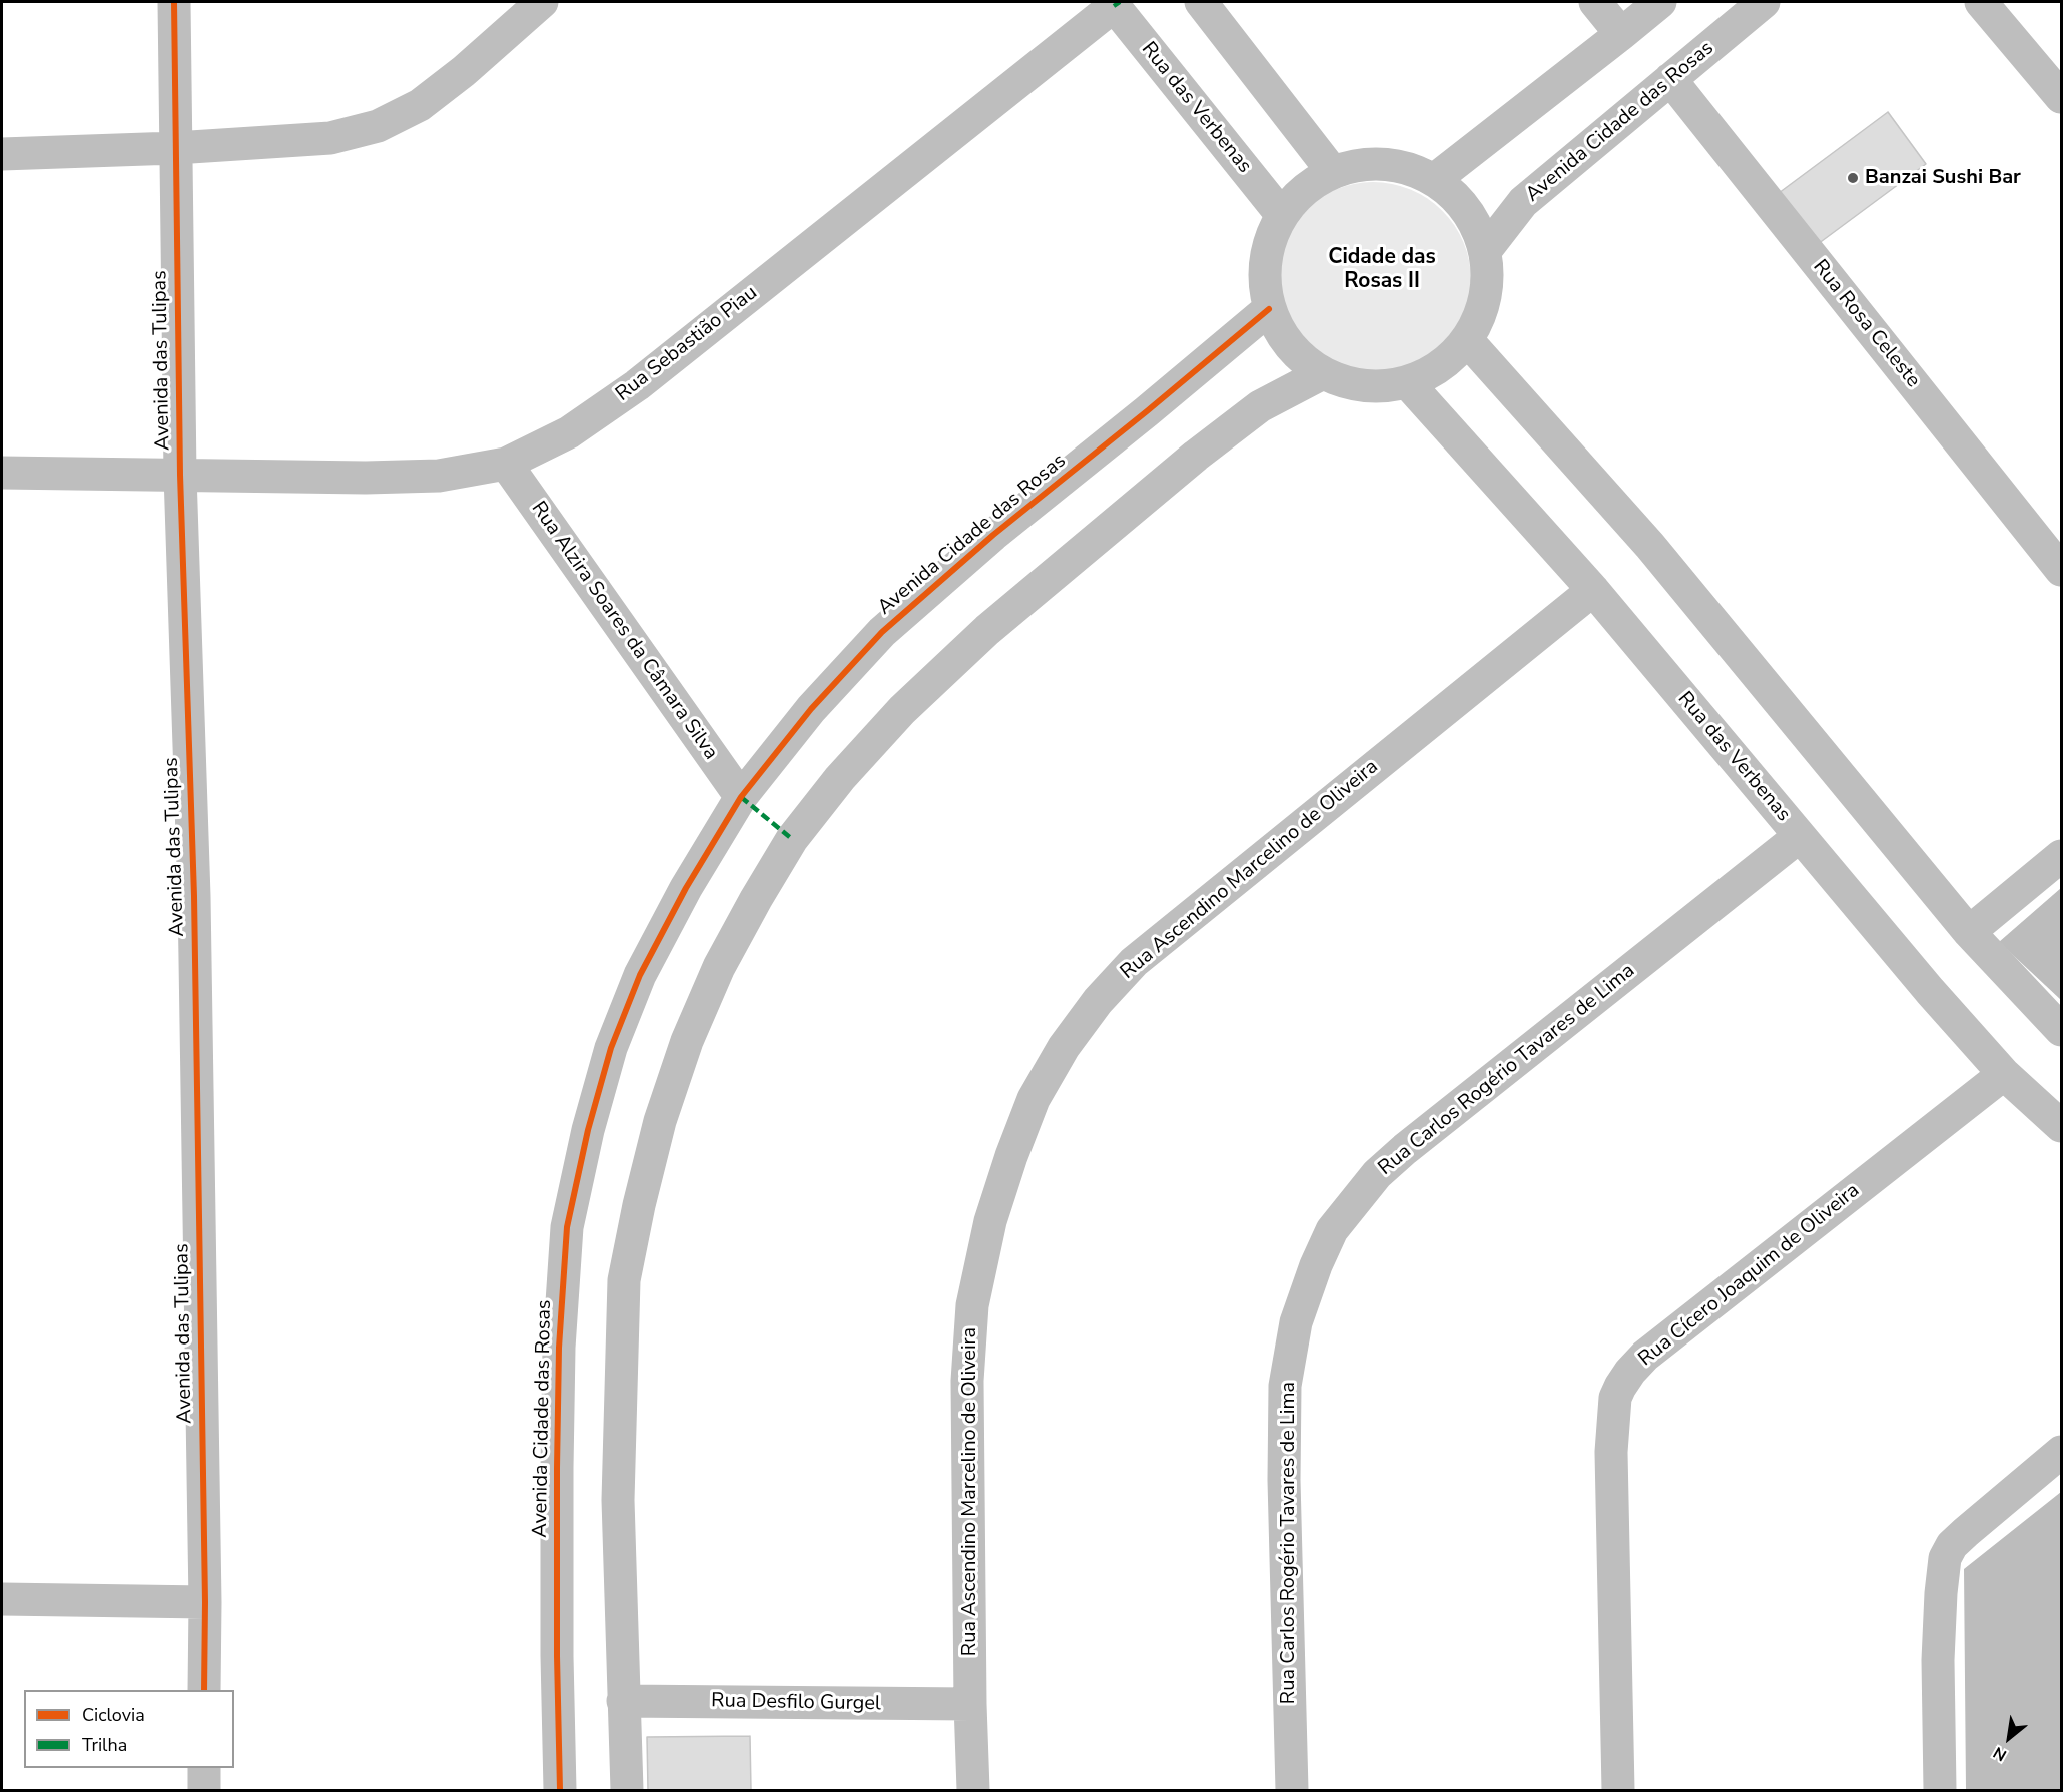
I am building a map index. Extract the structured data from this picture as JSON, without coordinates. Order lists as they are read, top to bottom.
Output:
{
  "streets": {
    "street": [
      "Rua das Verbenas",
      "Avenida Cidade das Rosas",
      "Rua Rosa Celeste",
      "Rua Sebastião Piau",
      "Avenida das Tulipas",
      "Rua Alzira Soares da Câmara Silva",
      "Rua Ascendino Marcelino de Oliveira",
      "Rua Carlos Rogério Tavares de Lima",
      "Rua Cícero Joaquim de Oliveira",
      "Rua Desfilo Gurgel"
    ]
  },
  "crossings": [
    ["Rua das Verbenas", "Rua Sebastião Piau"],
    ["Rua das Verbenas", "Rua Ascendino Marcelino de Oliveira"],
    ["Rua das Verbenas", "Rua Carlos Rogério Tavares de Lima"],
    ["Rua das Verbenas", "Rua Cícero Joaquim de Oliveira"],
    ["Avenida Cidade das Rosas", "Rua Rosa Celeste"],
    ["Avenida Cidade das Rosas", "Rua Alzira Soares da Câmara Silva"],
    ["Rua Sebastião Piau", "Avenida das Tulipas"],
    ["Rua Sebastião Piau", "Rua Alzira Soares da Câmara Silva"],
    ["Rua Ascendino Marcelino de Oliveira", "Rua Desfilo Gurgel"]
  ],
  "districts": ["Cidade das Rosas II"],
  "places": ["Banzai Sushi Bar"],
  "legend": ["Ciclovia", "Trilha"],
  "north": "bottom left"
}
